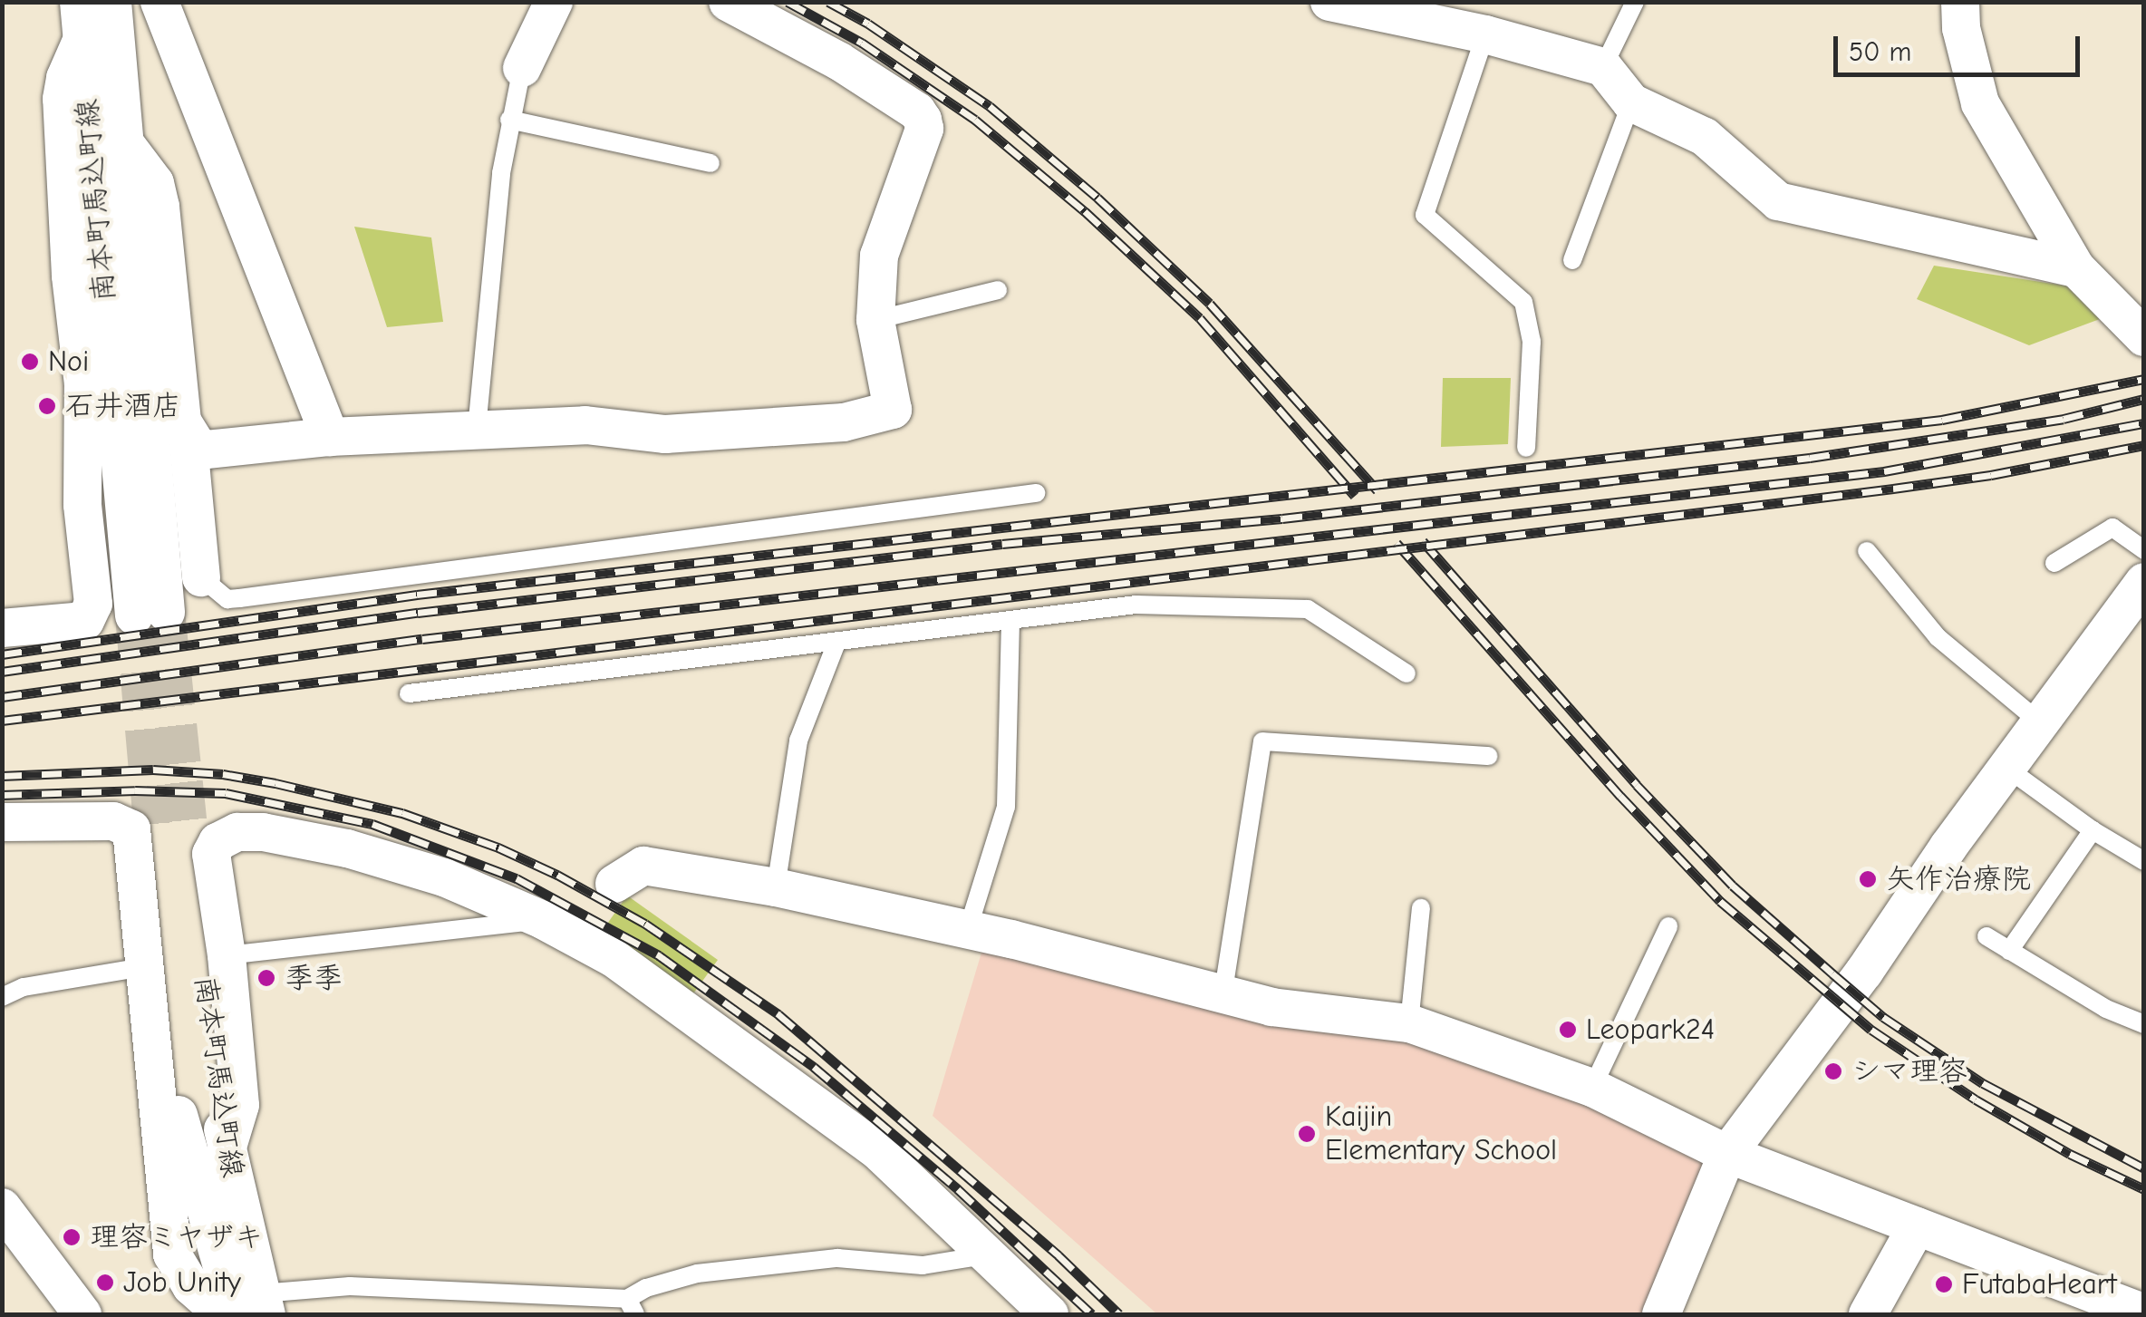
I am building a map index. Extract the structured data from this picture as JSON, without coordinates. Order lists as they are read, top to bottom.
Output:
{
  "streets": {
    "street": ["南本町馬込町線"]
  },
  "places": [
    "Noi",
    "石井酒店",
    "矢作治療院",
    "季季",
    "Leopark24",
    "シマ理容",
    "Kaijin Elementary School",
    "理容ミヤザキ",
    "Job Unity",
    "FutabaHeart"
  ],
  "scale_bar": "50 m"
}
